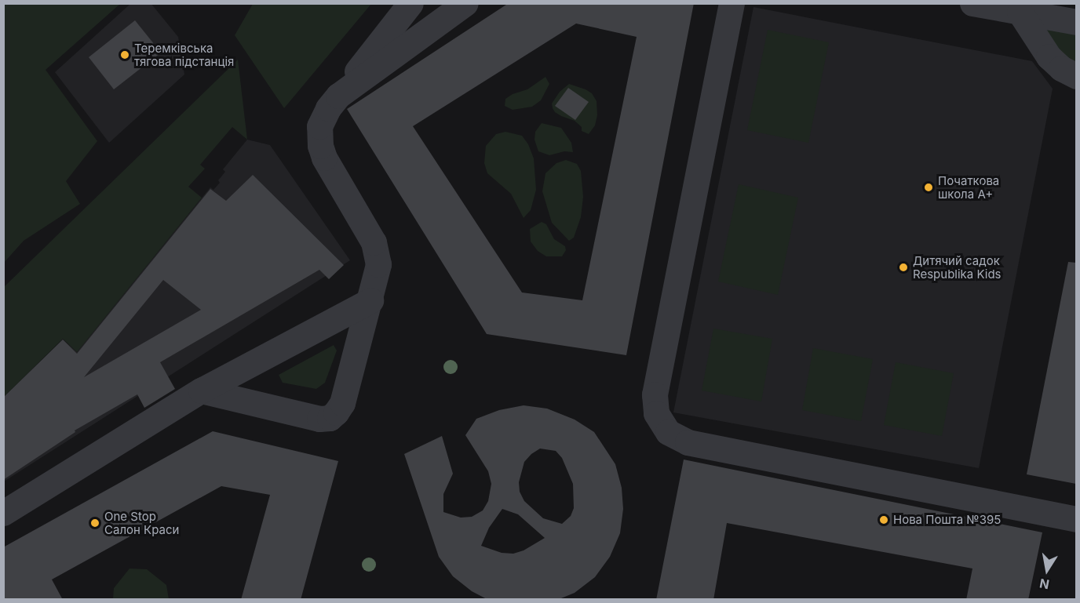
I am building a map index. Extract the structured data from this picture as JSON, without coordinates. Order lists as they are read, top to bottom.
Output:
{
  "places": [
    "Теремківська тягова підстанція",
    "Початкова школа А+",
    "Дитячий садок Respublika Kids",
    "Нова Пошта №395",
    "One Stop Салон Краси"
  ],
  "north": "bottom"
}
